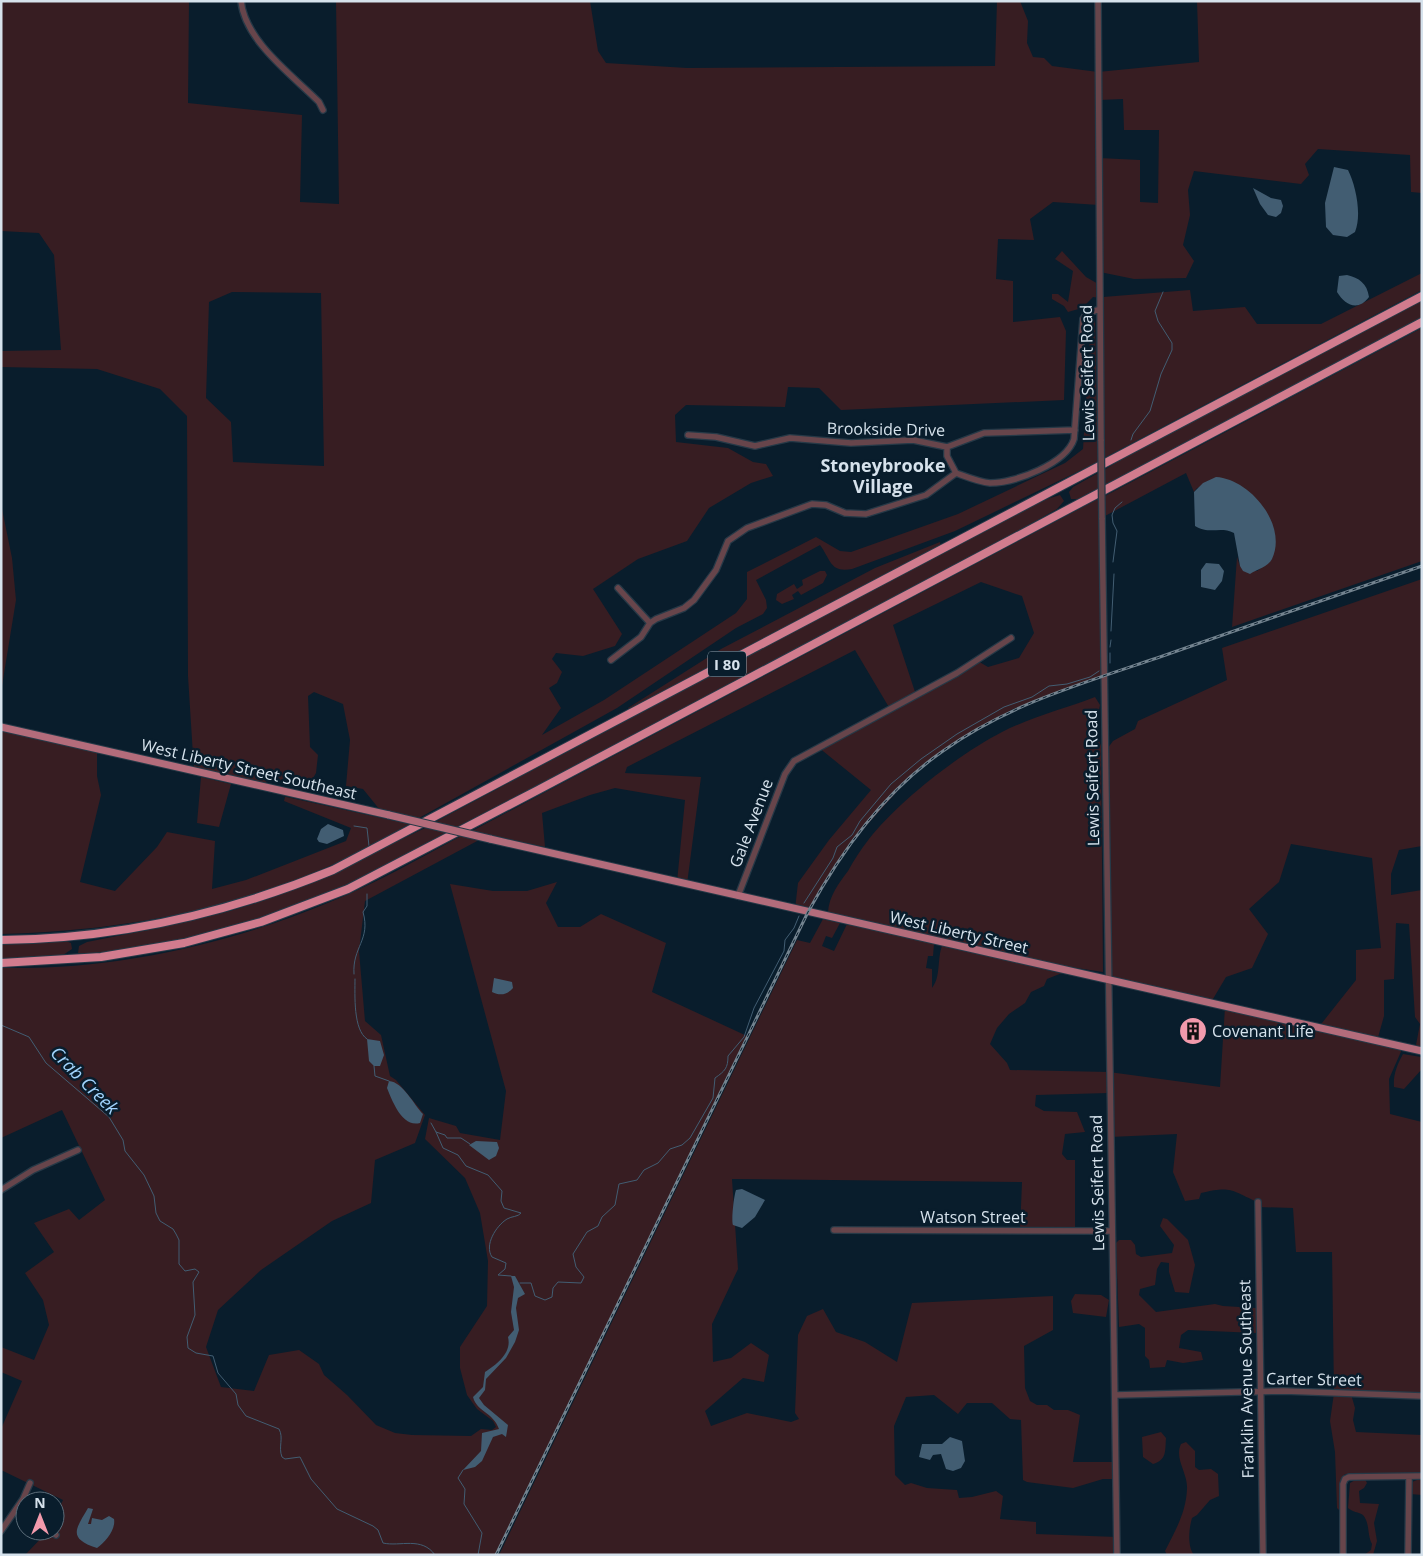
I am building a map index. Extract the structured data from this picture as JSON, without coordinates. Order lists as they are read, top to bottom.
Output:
{
  "streets": {
    "highway": ["I 80"],
    "main road": ["West Liberty Street Southeast", "West Liberty Street"],
    "street": [
      "Lewis Seifert Road",
      "Brookside Drive",
      "Gale Avenue",
      "Watson Street",
      "Franklin Avenue Southeast",
      "Carter Street"
    ]
  },
  "crossings": [
    ["Lewis Seifert Road", "West Liberty Street"],
    ["Lewis Seifert Road", "Watson Street"],
    ["Lewis Seifert Road", "Carter Street"],
    ["West Liberty Street Southeast", "West Liberty Street"],
    ["Gale Avenue", "West Liberty Street"],
    ["Franklin Avenue Southeast", "Carter Street"]
  ],
  "districts": ["Stoneybrooke Village"],
  "water": ["Crab Creek"],
  "places": {
    "building": ["Covenant Life"]
  },
  "north": "top"
}
